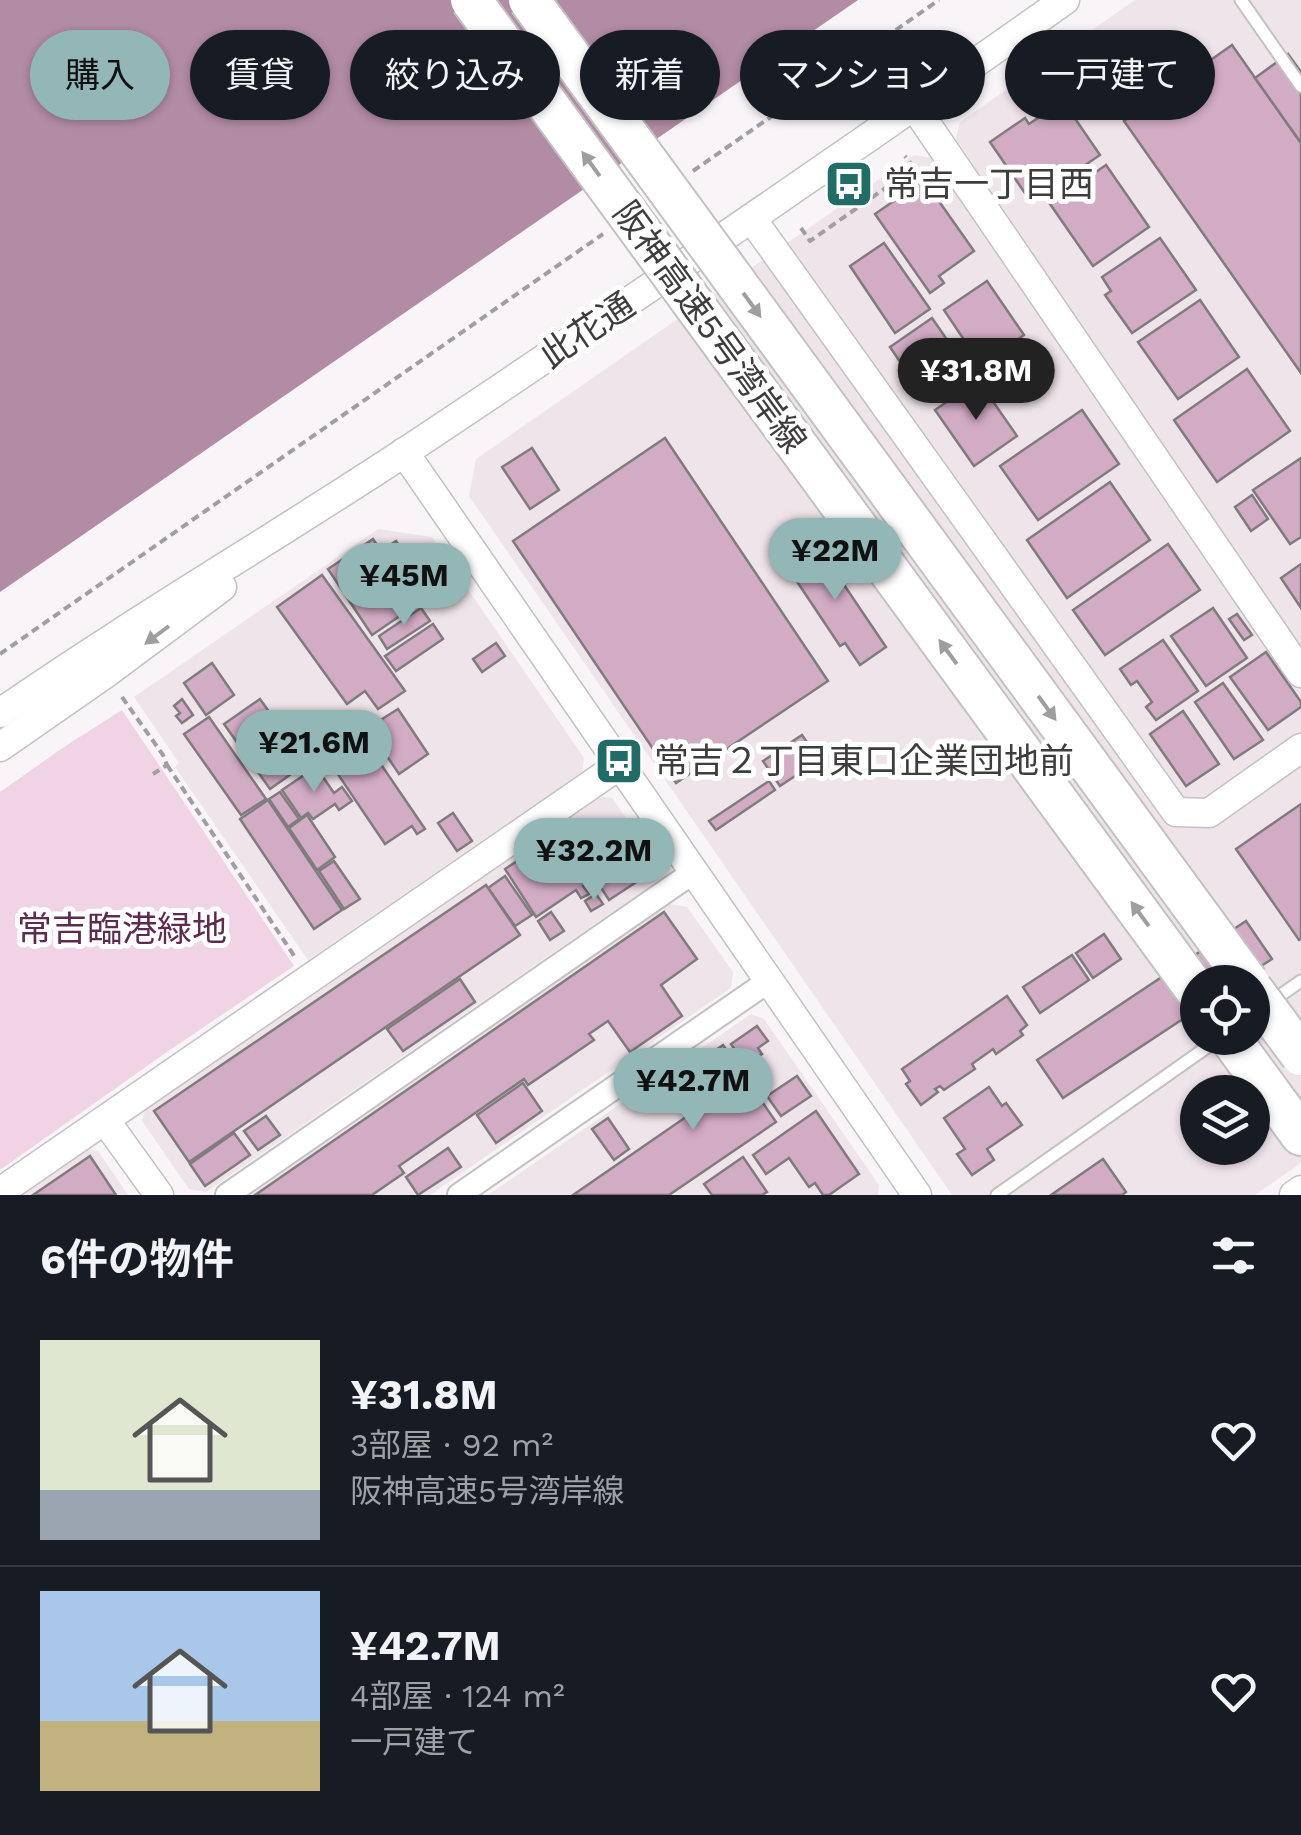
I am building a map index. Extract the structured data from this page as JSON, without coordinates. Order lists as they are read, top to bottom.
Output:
{
  "streets": {
    "highway": ["阪神高速5号湾岸線"],
    "street": ["此花通"]
  },
  "parks": ["常吉臨港緑地"],
  "places": {
    "bus stop": ["常吉一丁目西", "常吉２丁目東口企業団地前"]
  },
  "page": {
    "chip": [
      "購入",
      "賃貸",
      "絞り込み",
      "新着",
      "マンション",
      "一戸建て"
    ],
    "price": [
      "¥31.8M",
      "¥22M",
      "¥45M",
      "¥21.6M",
      "¥32.2M",
      "¥42.7M"
    ],
    "heading": "6件の物件",
    "list": [
      {
        "name": "¥31.8M",
        "note": "3部屋 · 92 m² · 阪神高速5号湾岸線"
      },
      {
        "name": "¥42.7M",
        "note": "4部屋 · 124 m² · 一戸建て"
      }
    ]
  }
}
